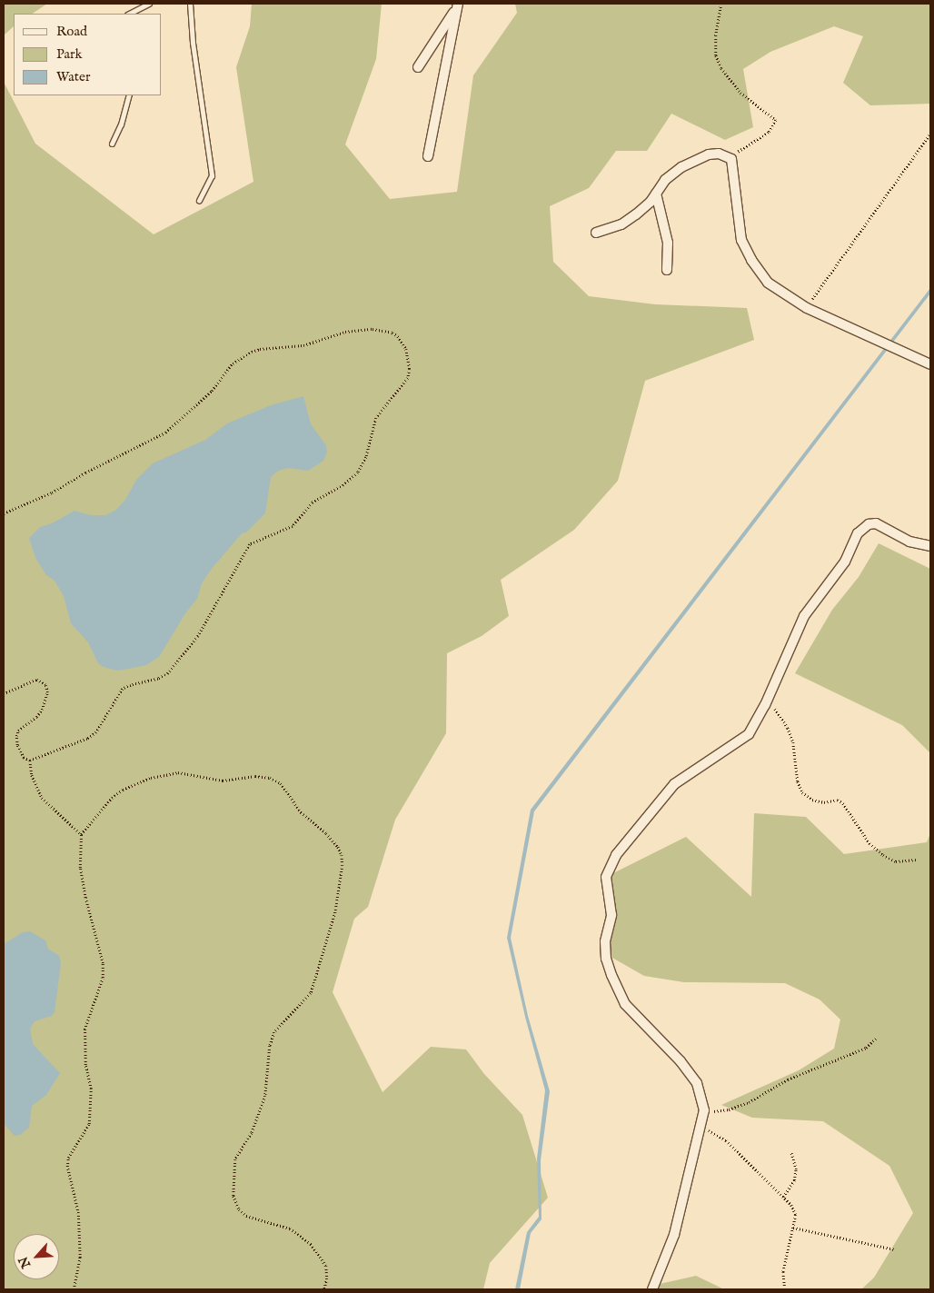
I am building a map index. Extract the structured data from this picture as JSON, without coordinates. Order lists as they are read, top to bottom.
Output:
{
  "legend": ["Road", "Park", "Water"],
  "north": "bottom left"
}
